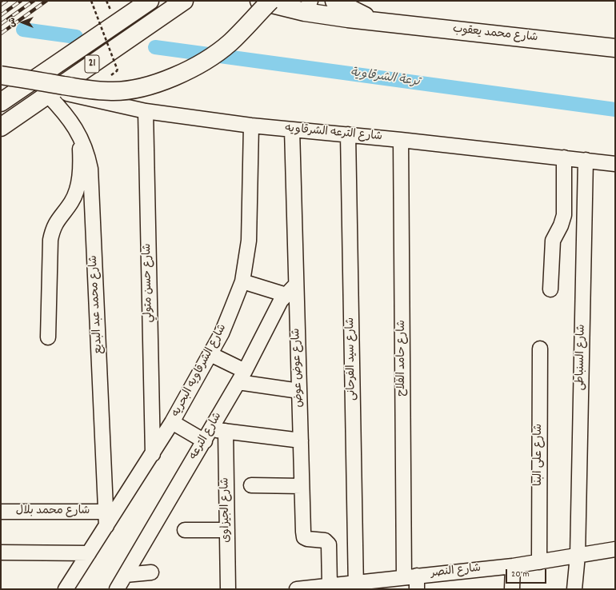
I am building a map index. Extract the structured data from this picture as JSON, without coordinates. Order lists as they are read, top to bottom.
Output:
{
  "streets": {
    "main road": ["شارع محمد يعقوب", "21"],
    "street": [
      "شارع الترعه الشرقاويه",
      "شارع حسن متولي",
      "شارع محمد عبد البديع",
      "شارع السنباطى",
      "شارع حامد الفلاح",
      "شارع سيد الفرحانى",
      "شارع عوض عوض",
      "شارع الشرقاويه البحريه",
      "شارع الترعه",
      "شارع على البنا",
      "شارع الجيزاوى",
      "شارع محمد بلال",
      "شارع النصر"
    ]
  },
  "crossings": [
    ["21", "شارع الترعه الشرقاويه"],
    ["21", "شارع محمد عبد البديع"],
    ["شارع الترعه الشرقاويه", "شارع حسن متولي"],
    ["شارع الترعه الشرقاويه", "شارع محمد عبد البديع"],
    ["شارع الترعه الشرقاويه", "شارع السنباطى"],
    ["شارع الترعه الشرقاويه", "شارع حامد الفلاح"],
    ["شارع الترعه الشرقاويه", "شارع سيد الفرحانى"],
    ["شارع الترعه الشرقاويه", "شارع عوض عوض"],
    ["شارع الترعه الشرقاويه", "شارع الشرقاويه البحريه"],
    ["شارع حسن متولي", "شارع الشرقاويه البحريه"],
    ["شارع محمد عبد البديع", "شارع الشرقاويه البحريه"],
    ["شارع محمد عبد البديع", "شارع محمد بلال"],
    ["شارع السنباطى", "شارع النصر"],
    ["شارع حامد الفلاح", "شارع النصر"],
    ["شارع سيد الفرحانى", "شارع النصر"],
    ["شارع عوض عوض", "شارع الترعه"],
    ["شارع عوض عوض", "شارع النصر"],
    ["شارع على البنا", "شارع النصر"]
  ],
  "water": ["ترعة الشرقاوية"],
  "scale_bar": "20 m",
  "north": "left"
}
